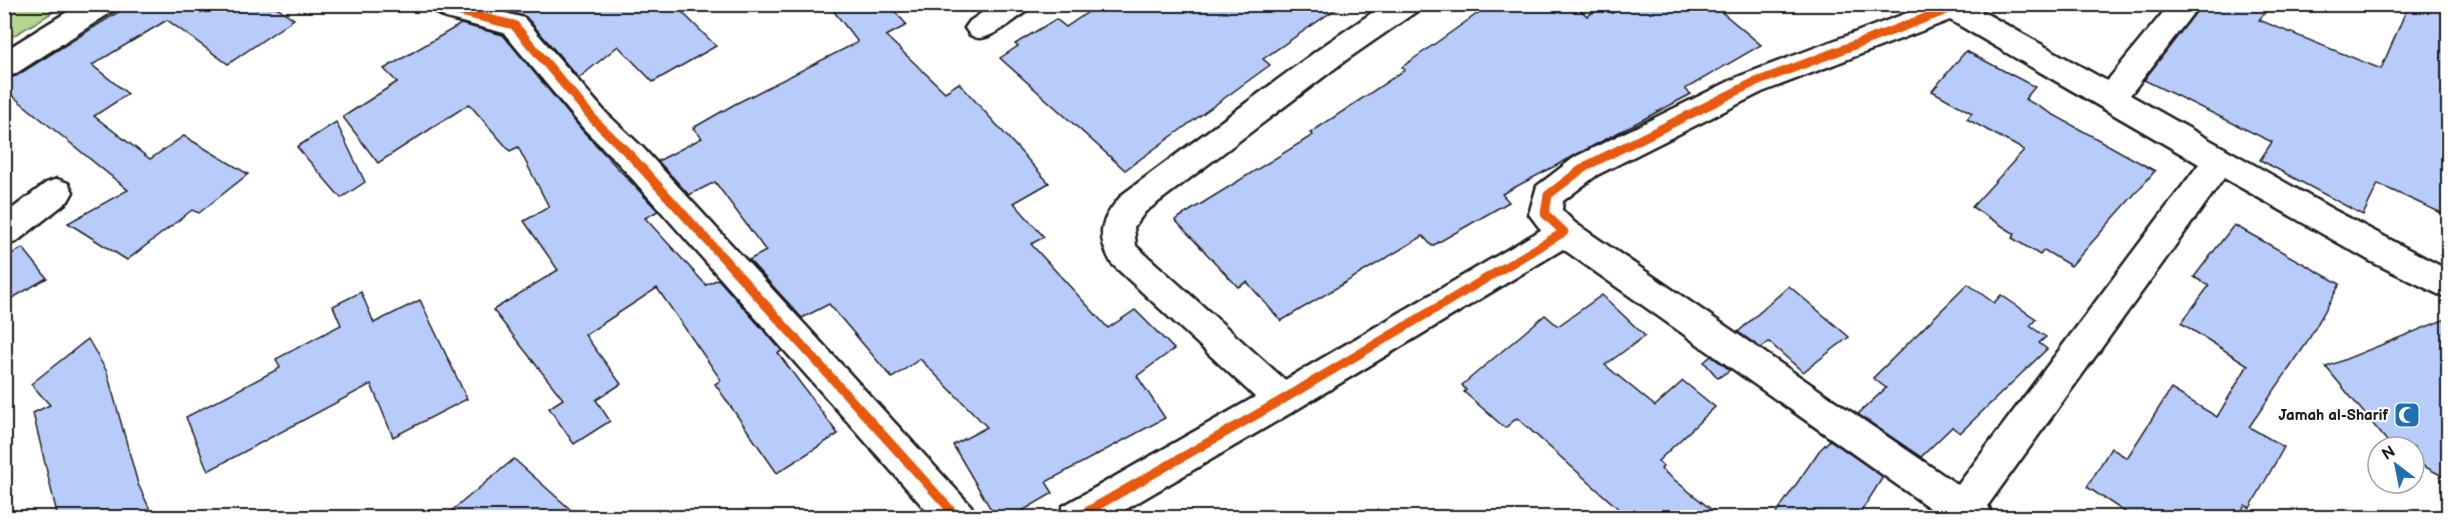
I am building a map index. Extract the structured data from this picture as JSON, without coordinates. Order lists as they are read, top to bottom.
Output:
{
  "places": {
    "mosque": ["Jamah al-Sharif"]
  },
  "north": "top left"
}
